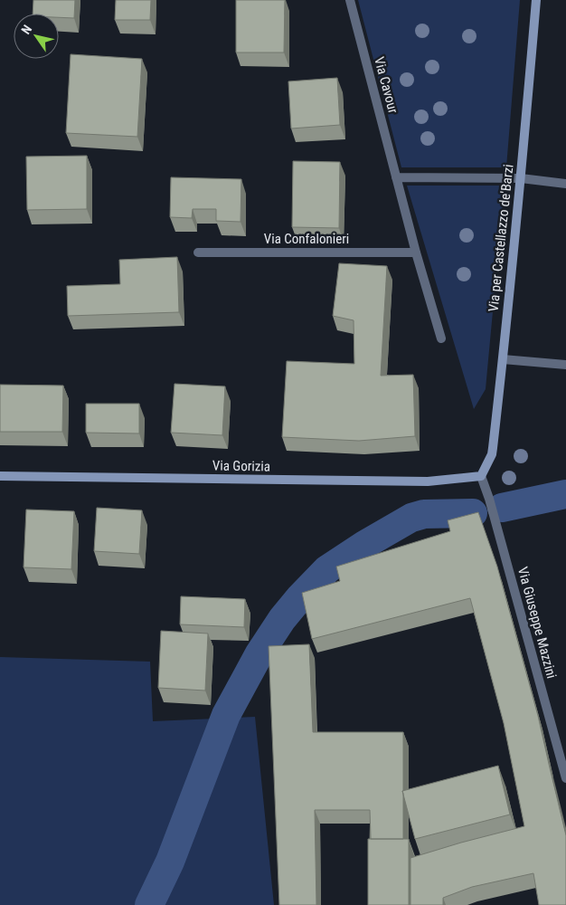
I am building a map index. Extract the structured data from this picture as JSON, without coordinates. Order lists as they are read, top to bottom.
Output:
{
  "streets": {
    "street": [
      "Via Cavour",
      "Via per Castellazzo de'Barzi",
      "Via Confalonieri",
      "Via Gorizia",
      "Via Giuseppe Mazzini"
    ]
  },
  "crossings": [
    ["Via Cavour", "Via Confalonieri"],
    ["Via per Castellazzo de'Barzi", "Via Gorizia"],
    ["Via per Castellazzo de'Barzi", "Via Giuseppe Mazzini"],
    ["Via Gorizia", "Via Giuseppe Mazzini"]
  ],
  "north": "top left"
}
